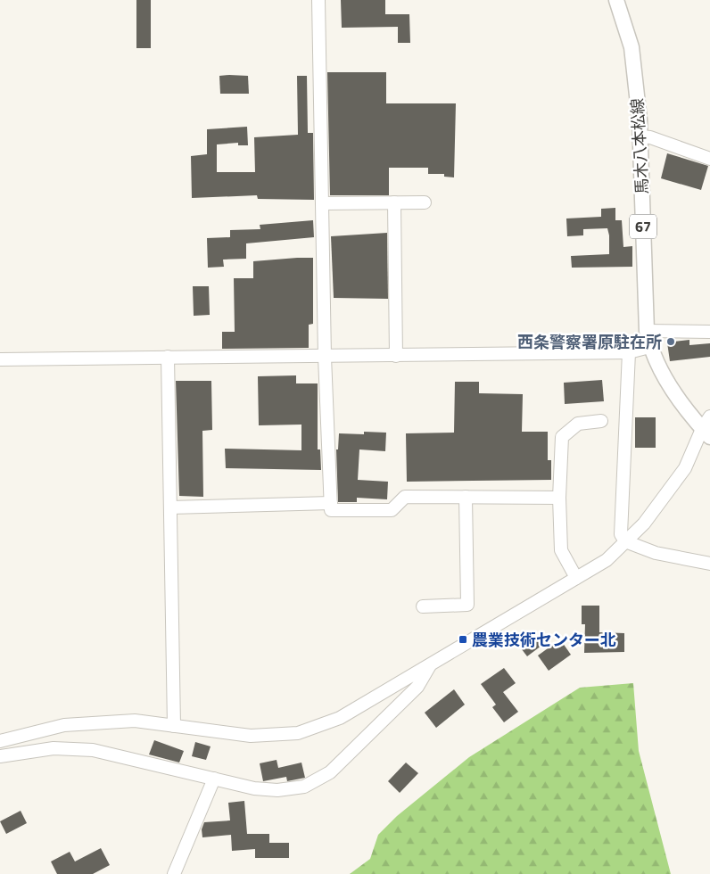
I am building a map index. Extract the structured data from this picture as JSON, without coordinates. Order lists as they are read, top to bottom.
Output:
{
  "streets": {
    "main road": ["馬木八本松線", "67"]
  },
  "places": {
    "other": ["西条警察署原駐在所"],
    "transit": ["農業技術センター北"]
  }
}
